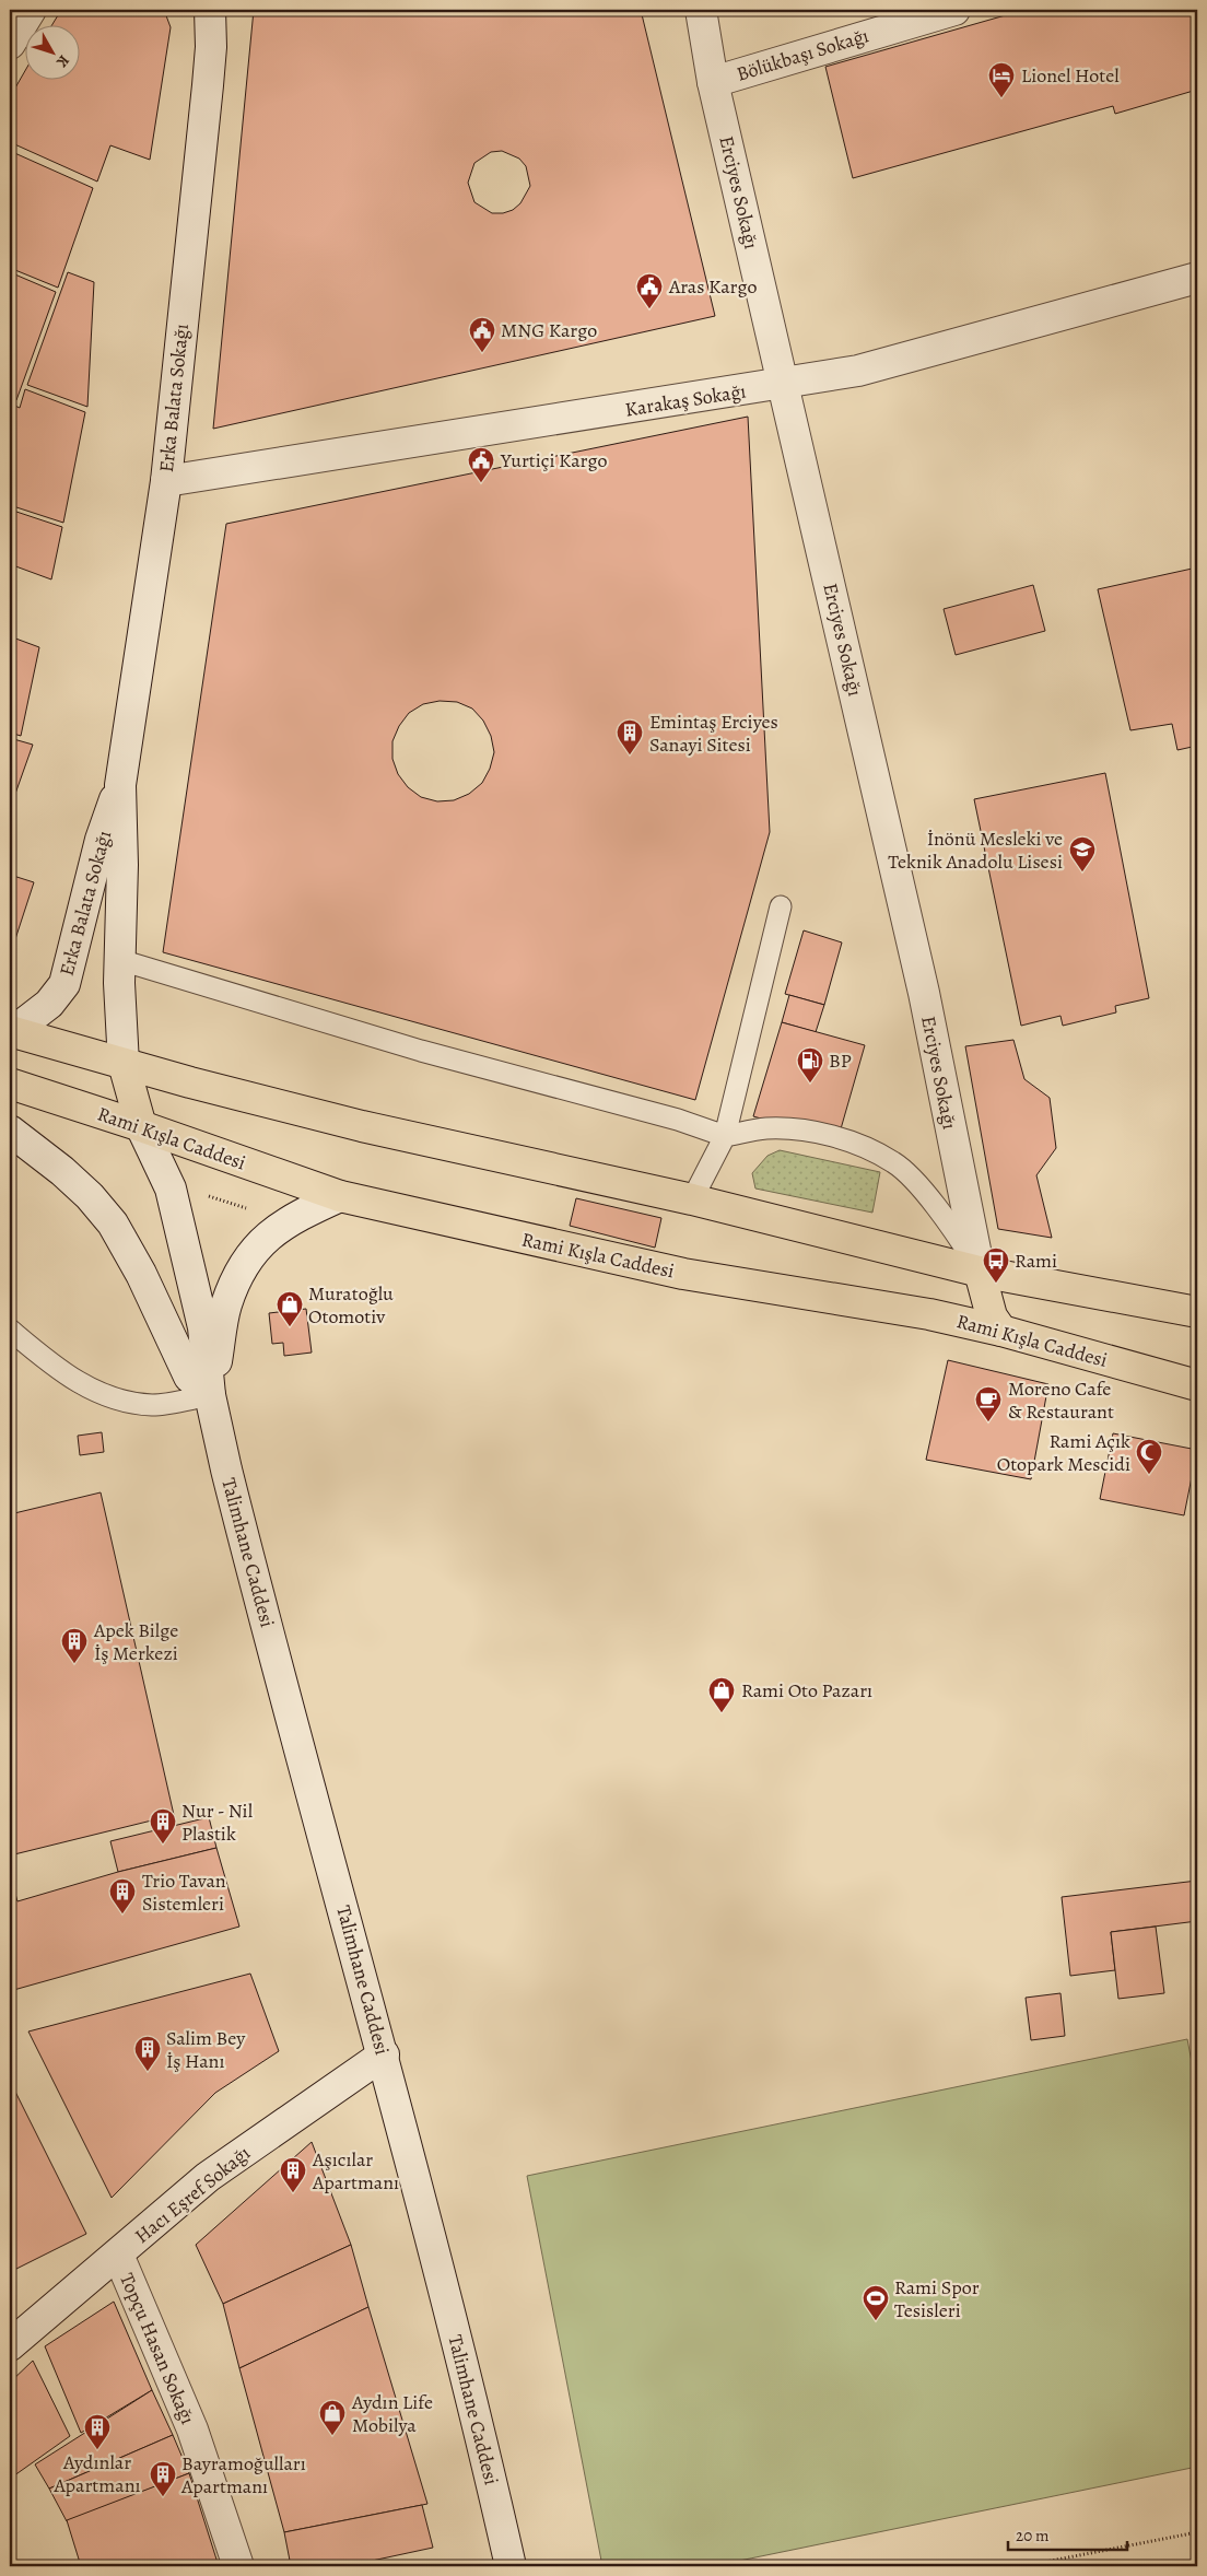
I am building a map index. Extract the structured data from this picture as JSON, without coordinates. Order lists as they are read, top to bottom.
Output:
{
  "streets": {
    "main road": ["Rami Kışla Caddesi"],
    "street": [
      "Bölükbaşı Sokağı",
      "Erciyes Sokağı",
      "Erka Balata Sokağı",
      "Karakaş Sokağı",
      "Talimhane Caddesi",
      "Hacı Eşref Sokağı",
      "Topçu Hasan Sokağı"
    ]
  },
  "crossings": [
    ["Bölükbaşı Sokağı", "Erciyes Sokağı"],
    ["Erciyes Sokağı", "Karakaş Sokağı"],
    ["Erka Balata Sokağı", "Karakaş Sokağı"],
    ["Rami Kışla Caddesi", "Talimhane Caddesi"],
    ["Talimhane Caddesi", "Hacı Eşref Sokağı"],
    ["Hacı Eşref Sokağı", "Topçu Hasan Sokağı"]
  ],
  "places": {
    "hotel": ["Lionel Hotel"],
    "public building": ["Aras Kargo", "MNG Kargo", "Yurtiçi Kargo"],
    "building": [
      "Emintaş Erciyes Sanayi Sitesi",
      "Apek Bilge İş Merkezi",
      "Nur - Nil Plastik",
      "Trio Tavan Sistemleri",
      "Salim Bey İş Hanı",
      "Aşıcılar Apartmanı",
      "Aydınlar Apartmanı",
      "Bayramoğulları Apartmanı"
    ],
    "school or university": ["İnönü Mesleki ve Teknik Anadolu Lisesi"],
    "fuel station": ["BP"],
    "bus stop": ["Rami"],
    "shop": ["Muratoğlu Otomotiv", "Rami Oto Pazarı", "Aydın Life Mobilya"],
    "cafe": ["Moreno Cafe & Restaurant"],
    "mosque": ["Rami Açık Otopark Mescidi"],
    "sports": ["Rami Spor Tesisleri"]
  },
  "scale_bar": "20 m",
  "north": "bottom right"
}
